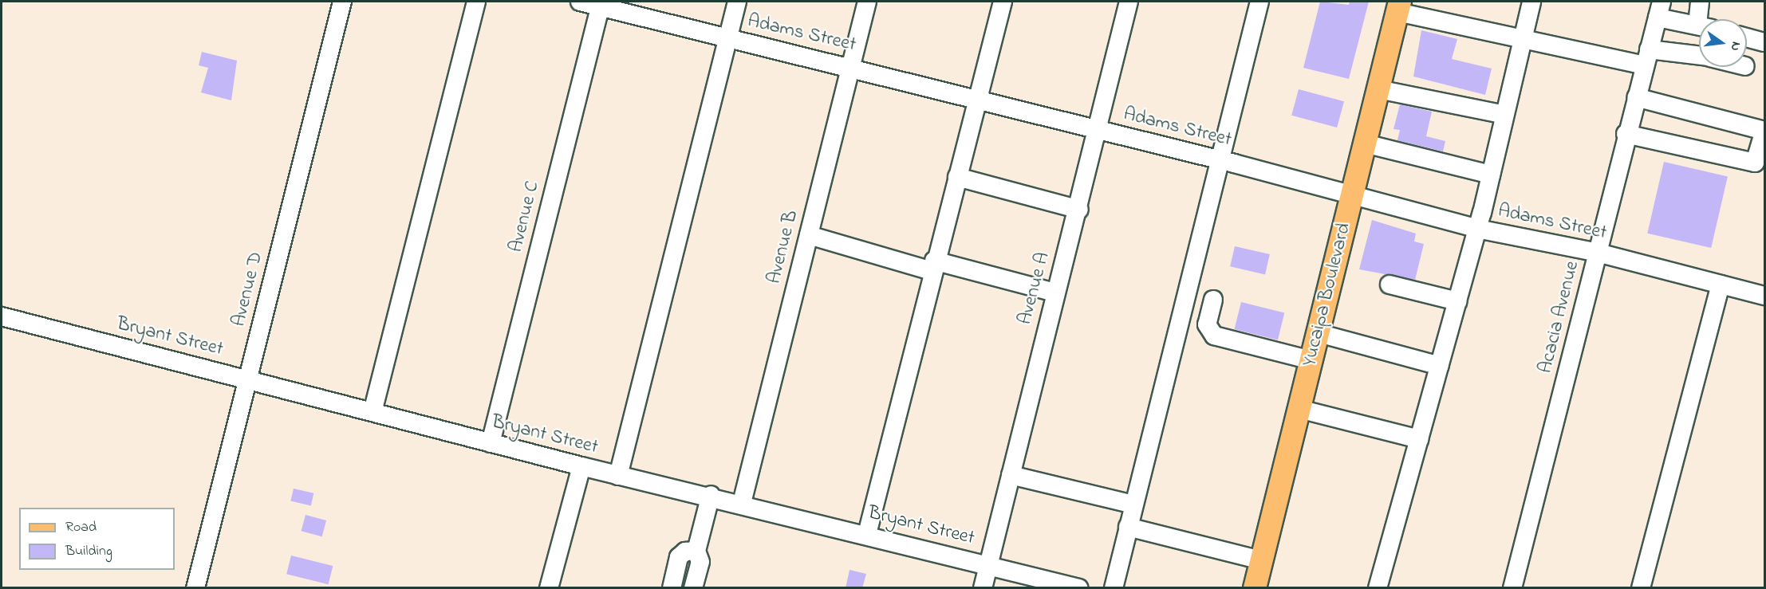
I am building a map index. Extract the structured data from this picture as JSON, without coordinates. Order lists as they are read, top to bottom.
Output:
{
  "streets": {
    "main road": ["Yucaipa Boulevard"],
    "street": [
      "Adams Street",
      "Avenue C",
      "Avenue B",
      "Avenue A",
      "Avenue D",
      "Acacia Avenue",
      "Bryant Street"
    ]
  },
  "crossings": [
    ["Adams Street", "Avenue C"],
    ["Adams Street", "Avenue B"],
    ["Adams Street", "Avenue A"],
    ["Adams Street", "Yucaipa Boulevard"],
    ["Adams Street", "Acacia Avenue"],
    ["Avenue C", "Bryant Street"],
    ["Avenue B", "Bryant Street"],
    ["Avenue A", "Bryant Street"],
    ["Avenue D", "Bryant Street"]
  ],
  "legend": ["Road", "Building"],
  "north": "right"
}
